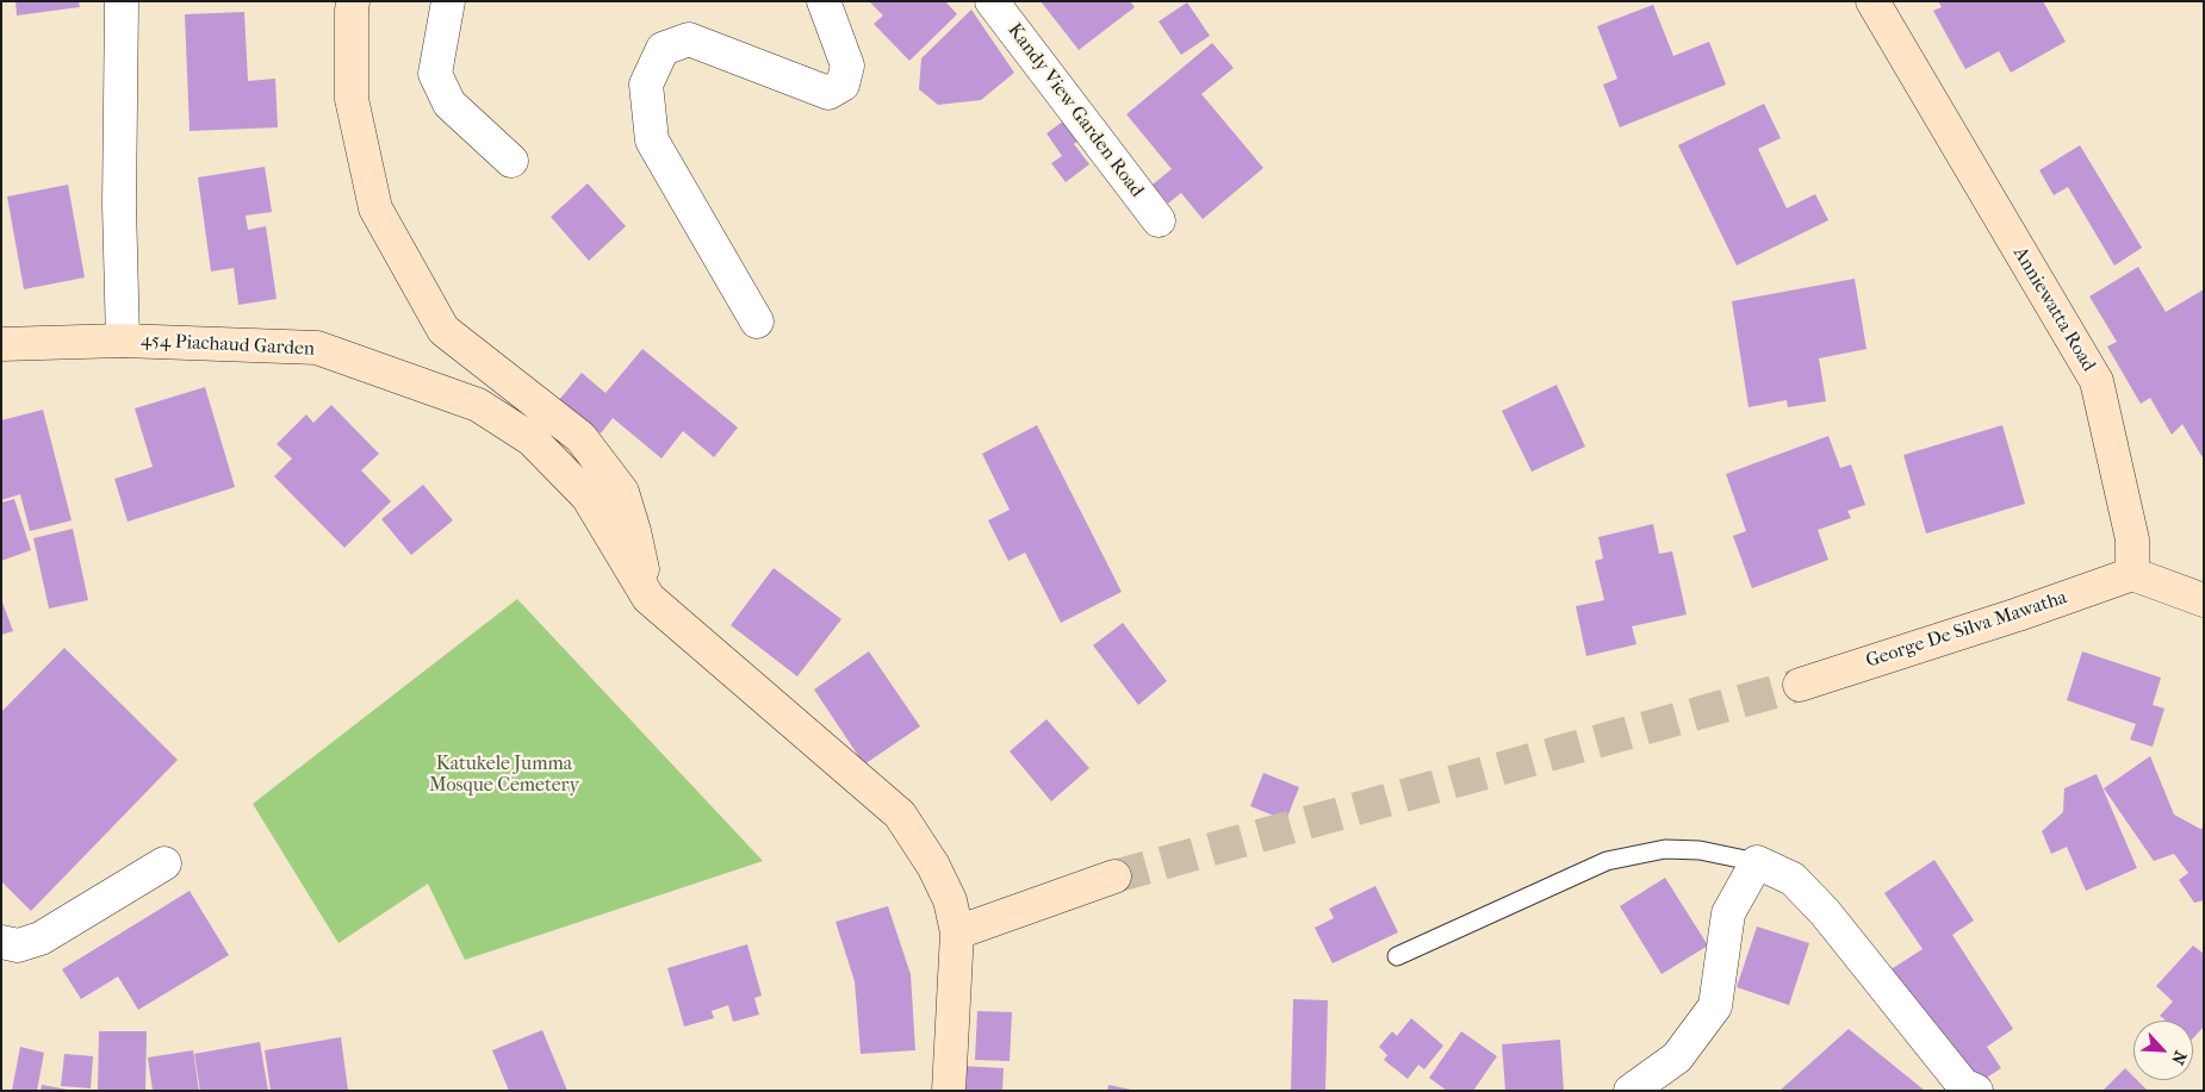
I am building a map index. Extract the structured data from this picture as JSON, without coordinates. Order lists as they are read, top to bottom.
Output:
{
  "streets": {
    "street": [
      "Kandy View Garden Road",
      "Anniewatta Road",
      "454 Piachaud Garden",
      "George De Silva Mawatha"
    ]
  },
  "crossings": [
    ["Anniewatta Road", "George De Silva Mawatha"]
  ],
  "parks": ["Katukele Jumma Mosque Cemetery"],
  "north": "bottom right"
}
